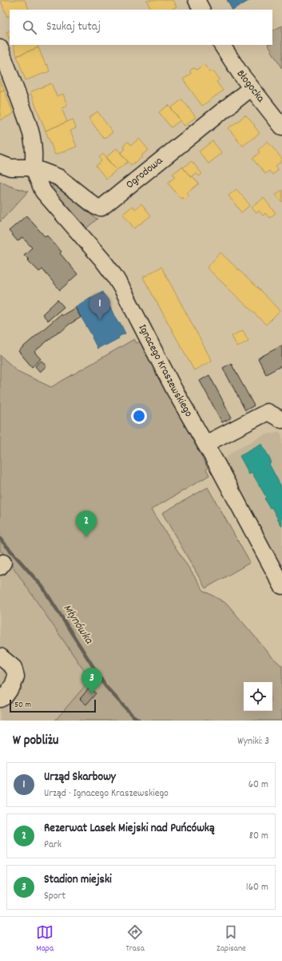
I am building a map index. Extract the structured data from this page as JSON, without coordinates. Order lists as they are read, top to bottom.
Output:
{
  "streets": {
    "street": ["Błogocka", "Ogrodowa", "Ignacego Kraszewskiego"]
  },
  "crossings": [
    ["Błogocka", "Ogrodowa"],
    ["Ogrodowa", "Ignacego Kraszewskiego"]
  ],
  "water": ["Młynówka"],
  "scale_bar": "50 m",
  "page": {
    "search": "Szukaj tutaj",
    "pins": ["1", "2", "3"],
    "scale": "50 m",
    "heading": ["W pobliżu", "Wyniki: 3"],
    "list": [
      {
        "mark": "1",
        "name": "Urząd Skarbowy",
        "note": "Urząd · Ignacego Kraszewskiego",
        "value": "60 m"
      },
      {
        "mark": "2",
        "name": "Rezerwat Lasek Miejski nad Puńcówką",
        "note": "Park",
        "value": "80 m"
      },
      {
        "mark": "3",
        "name": "Stadion miejski",
        "note": "Sport",
        "value": "160 m"
      }
    ],
    "nav": ["Mapa", "Trasa", "Zapisane"]
  }
}
